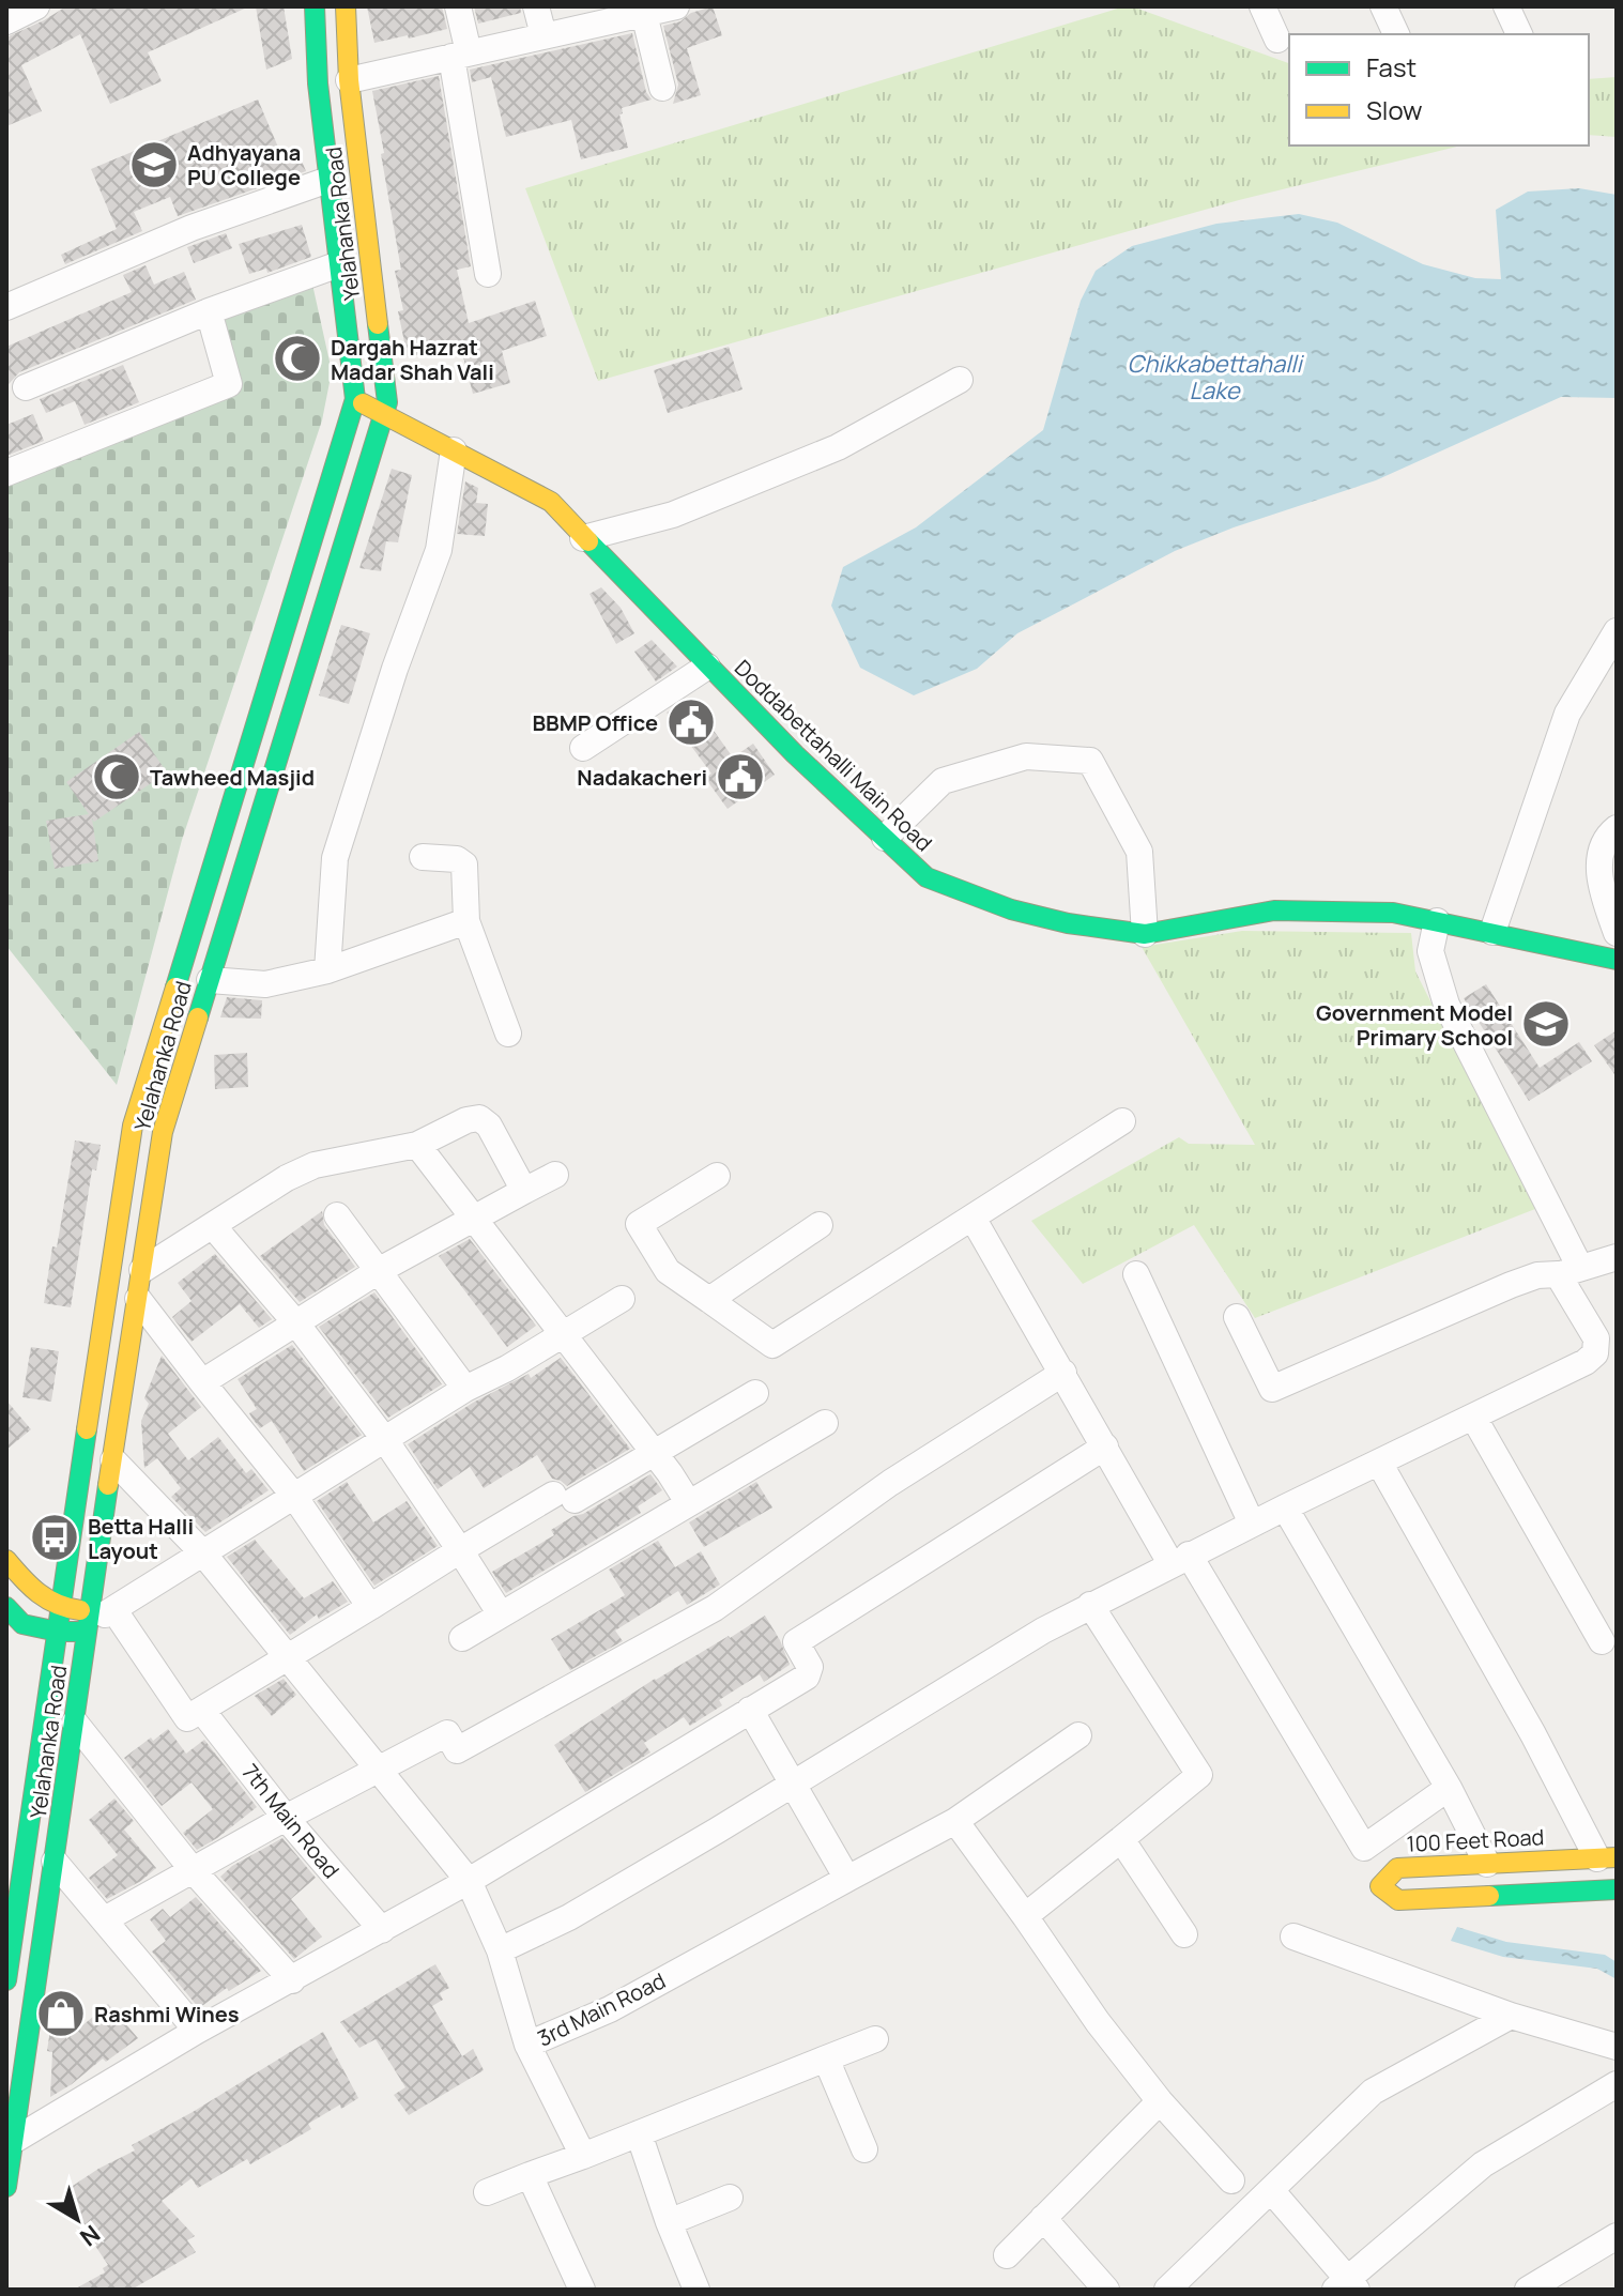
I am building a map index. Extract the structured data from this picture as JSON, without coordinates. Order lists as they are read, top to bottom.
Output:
{
  "streets": {
    "main road": ["Yelahanka Road", "Doddabettahalli Main Road", "100 Feet Road"],
    "street": ["7th Main Road", "3rd Main Road"]
  },
  "crossings": [
    ["Yelahanka Road", "Doddabettahalli Main Road"]
  ],
  "water": ["Chikkabettahalli Lake"],
  "places": {
    "school or university": ["Adhyayana PU College", "Government Model Primary School"],
    "mosque": ["Dargah Hazrat Madar Shah Vali", "Tawheed Masjid"],
    "public building": ["BBMP Office", "Nadakacheri"],
    "bus stop": ["Betta Halli Layout"],
    "shop": ["Rashmi Wines"]
  },
  "legend": ["Fast", "Slow"],
  "north": "bottom right"
}
